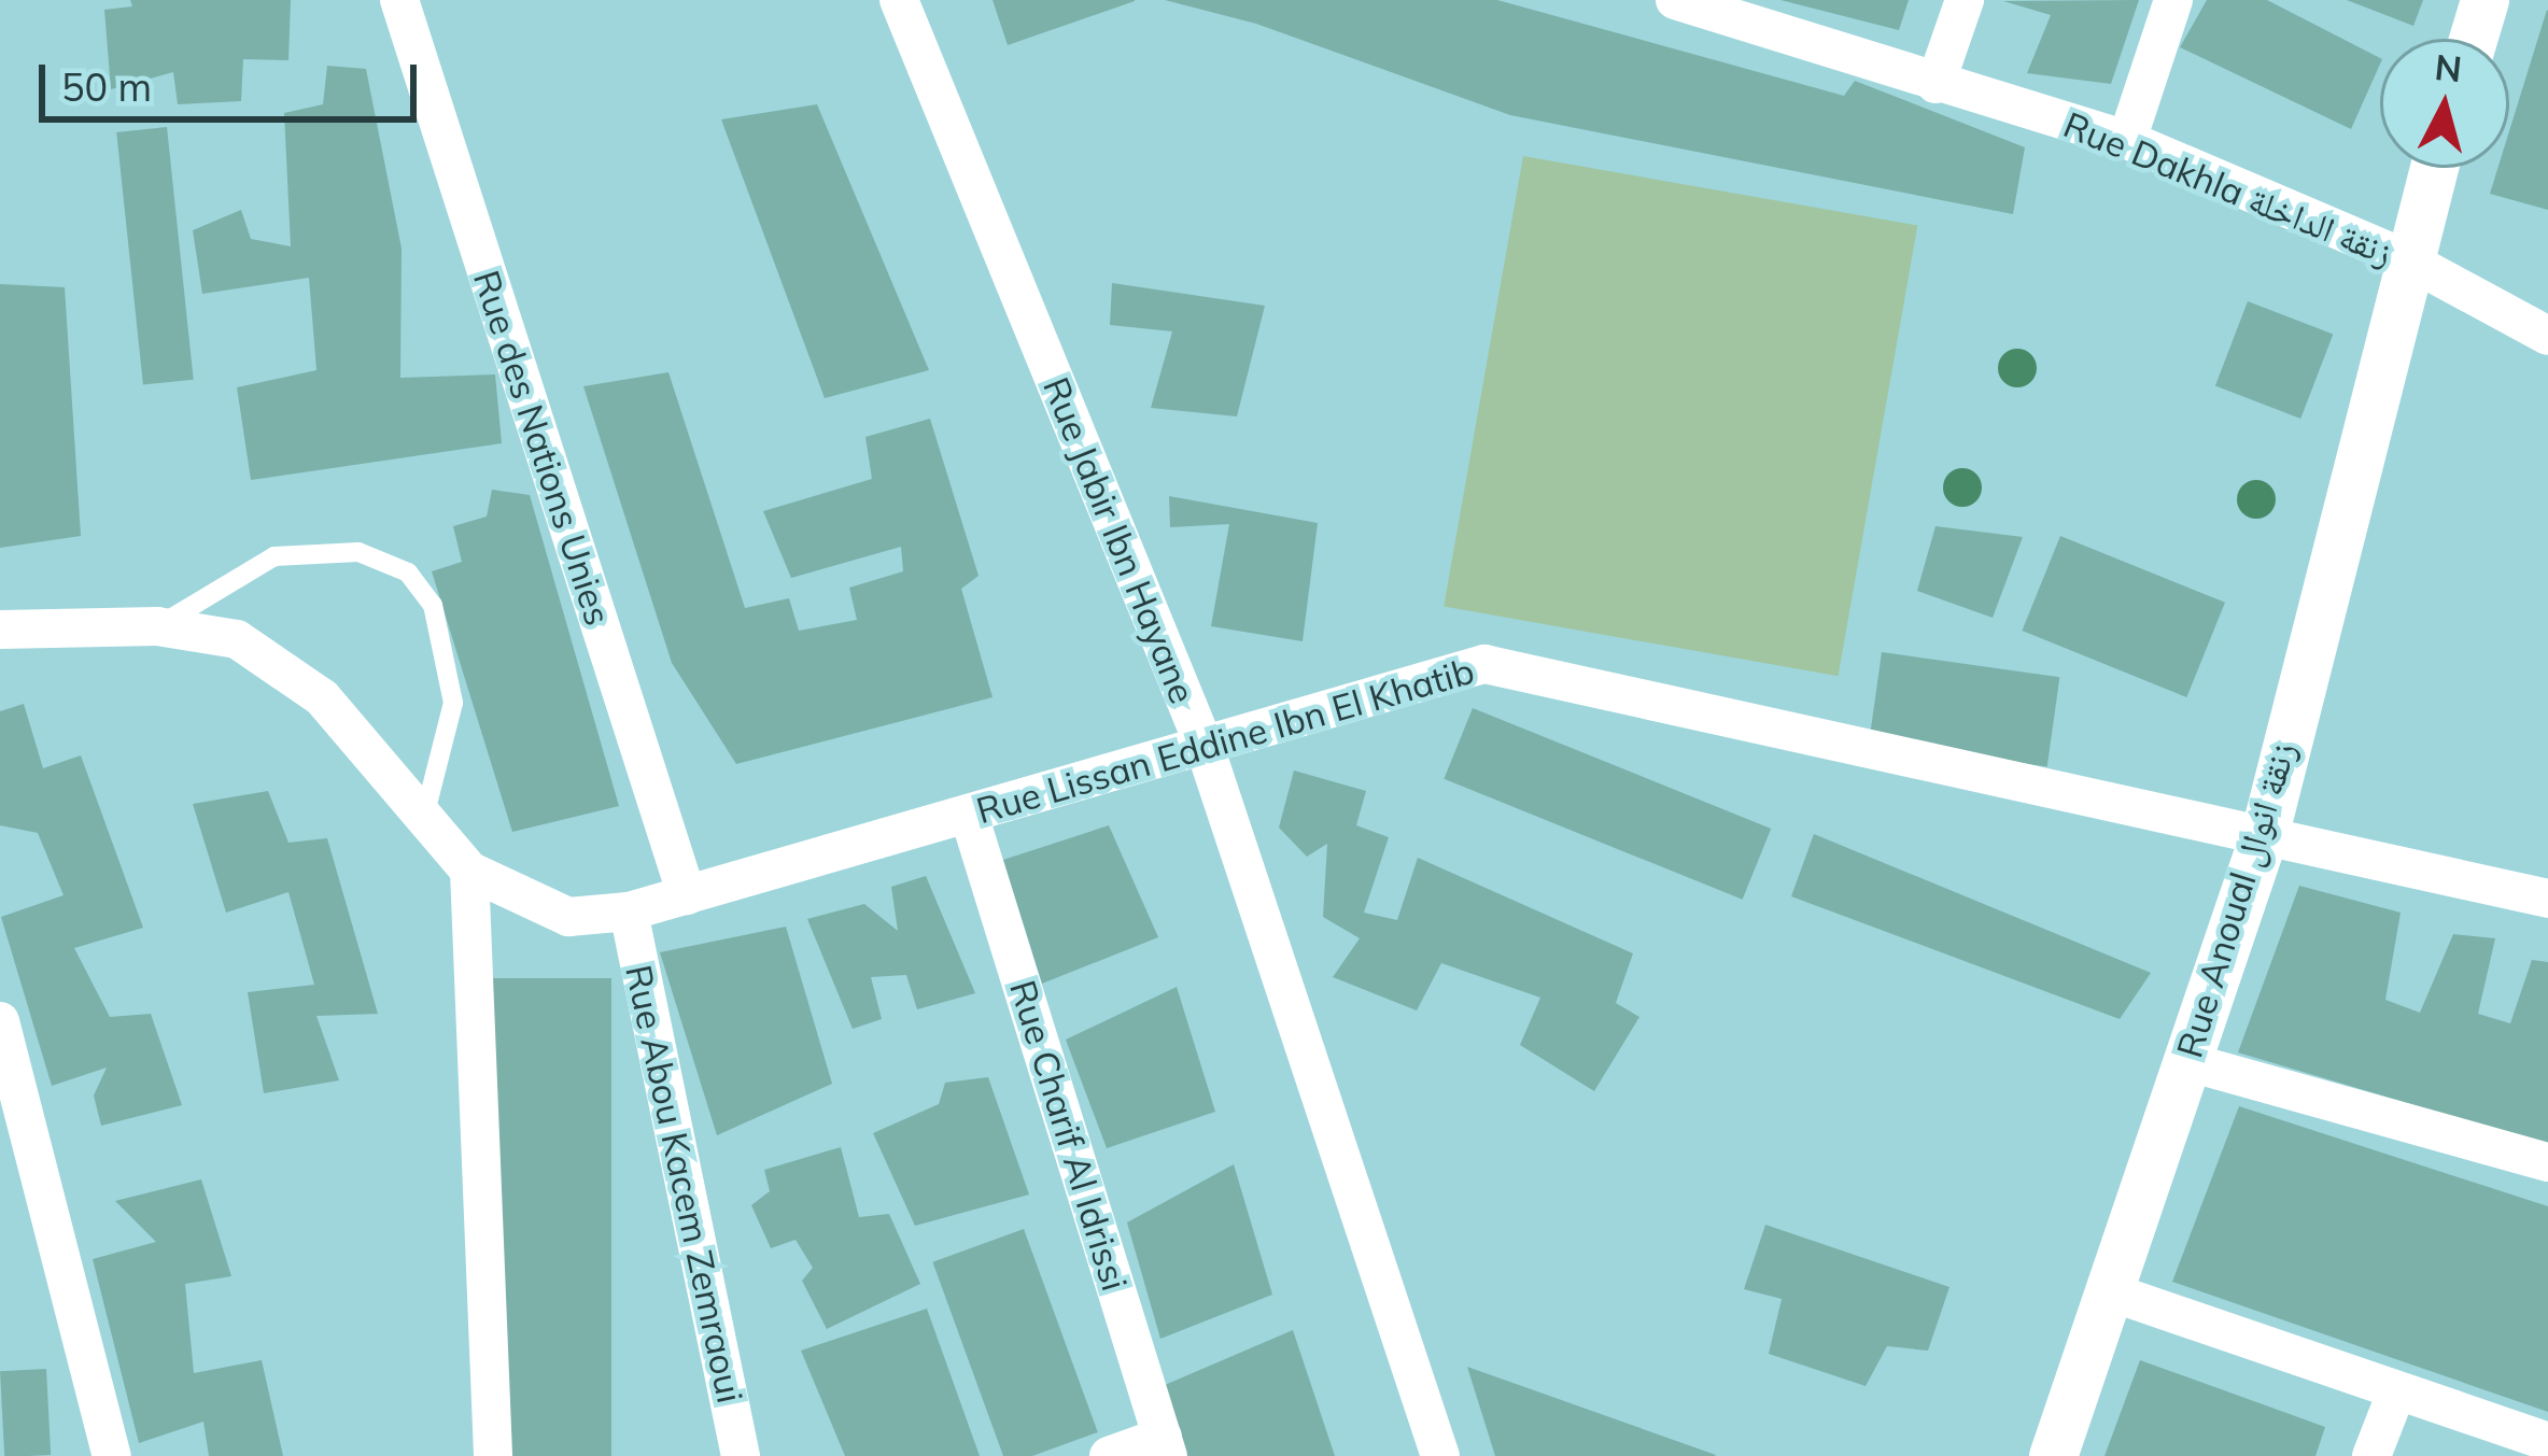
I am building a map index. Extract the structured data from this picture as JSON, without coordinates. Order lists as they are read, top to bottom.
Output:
{
  "streets": {
    "street": [
      "Rue Dakhla زنقة الداخلة",
      "Rue des Nations Unies",
      "Rue Jabir Ibn Hayane",
      "Rue Lissan Eddine Ibn El Khatib",
      "Rue Anoual زنقة انوال",
      "Rue Charif Al Idrissi",
      "Rue Abou Kacem Zemraoui"
    ]
  },
  "crossings": [
    ["Rue Dakhla زنقة الداخلة", "Rue Anoual زنقة انوال"],
    ["Rue des Nations Unies", "Rue Lissan Eddine Ibn El Khatib"],
    ["Rue Jabir Ibn Hayane", "Rue Lissan Eddine Ibn El Khatib"],
    ["Rue Lissan Eddine Ibn El Khatib", "Rue Anoual زنقة انوال"],
    ["Rue Lissan Eddine Ibn El Khatib", "Rue Charif Al Idrissi"],
    ["Rue Lissan Eddine Ibn El Khatib", "Rue Abou Kacem Zemraoui"]
  ],
  "scale_bar": "50 m",
  "north": "top"
}
